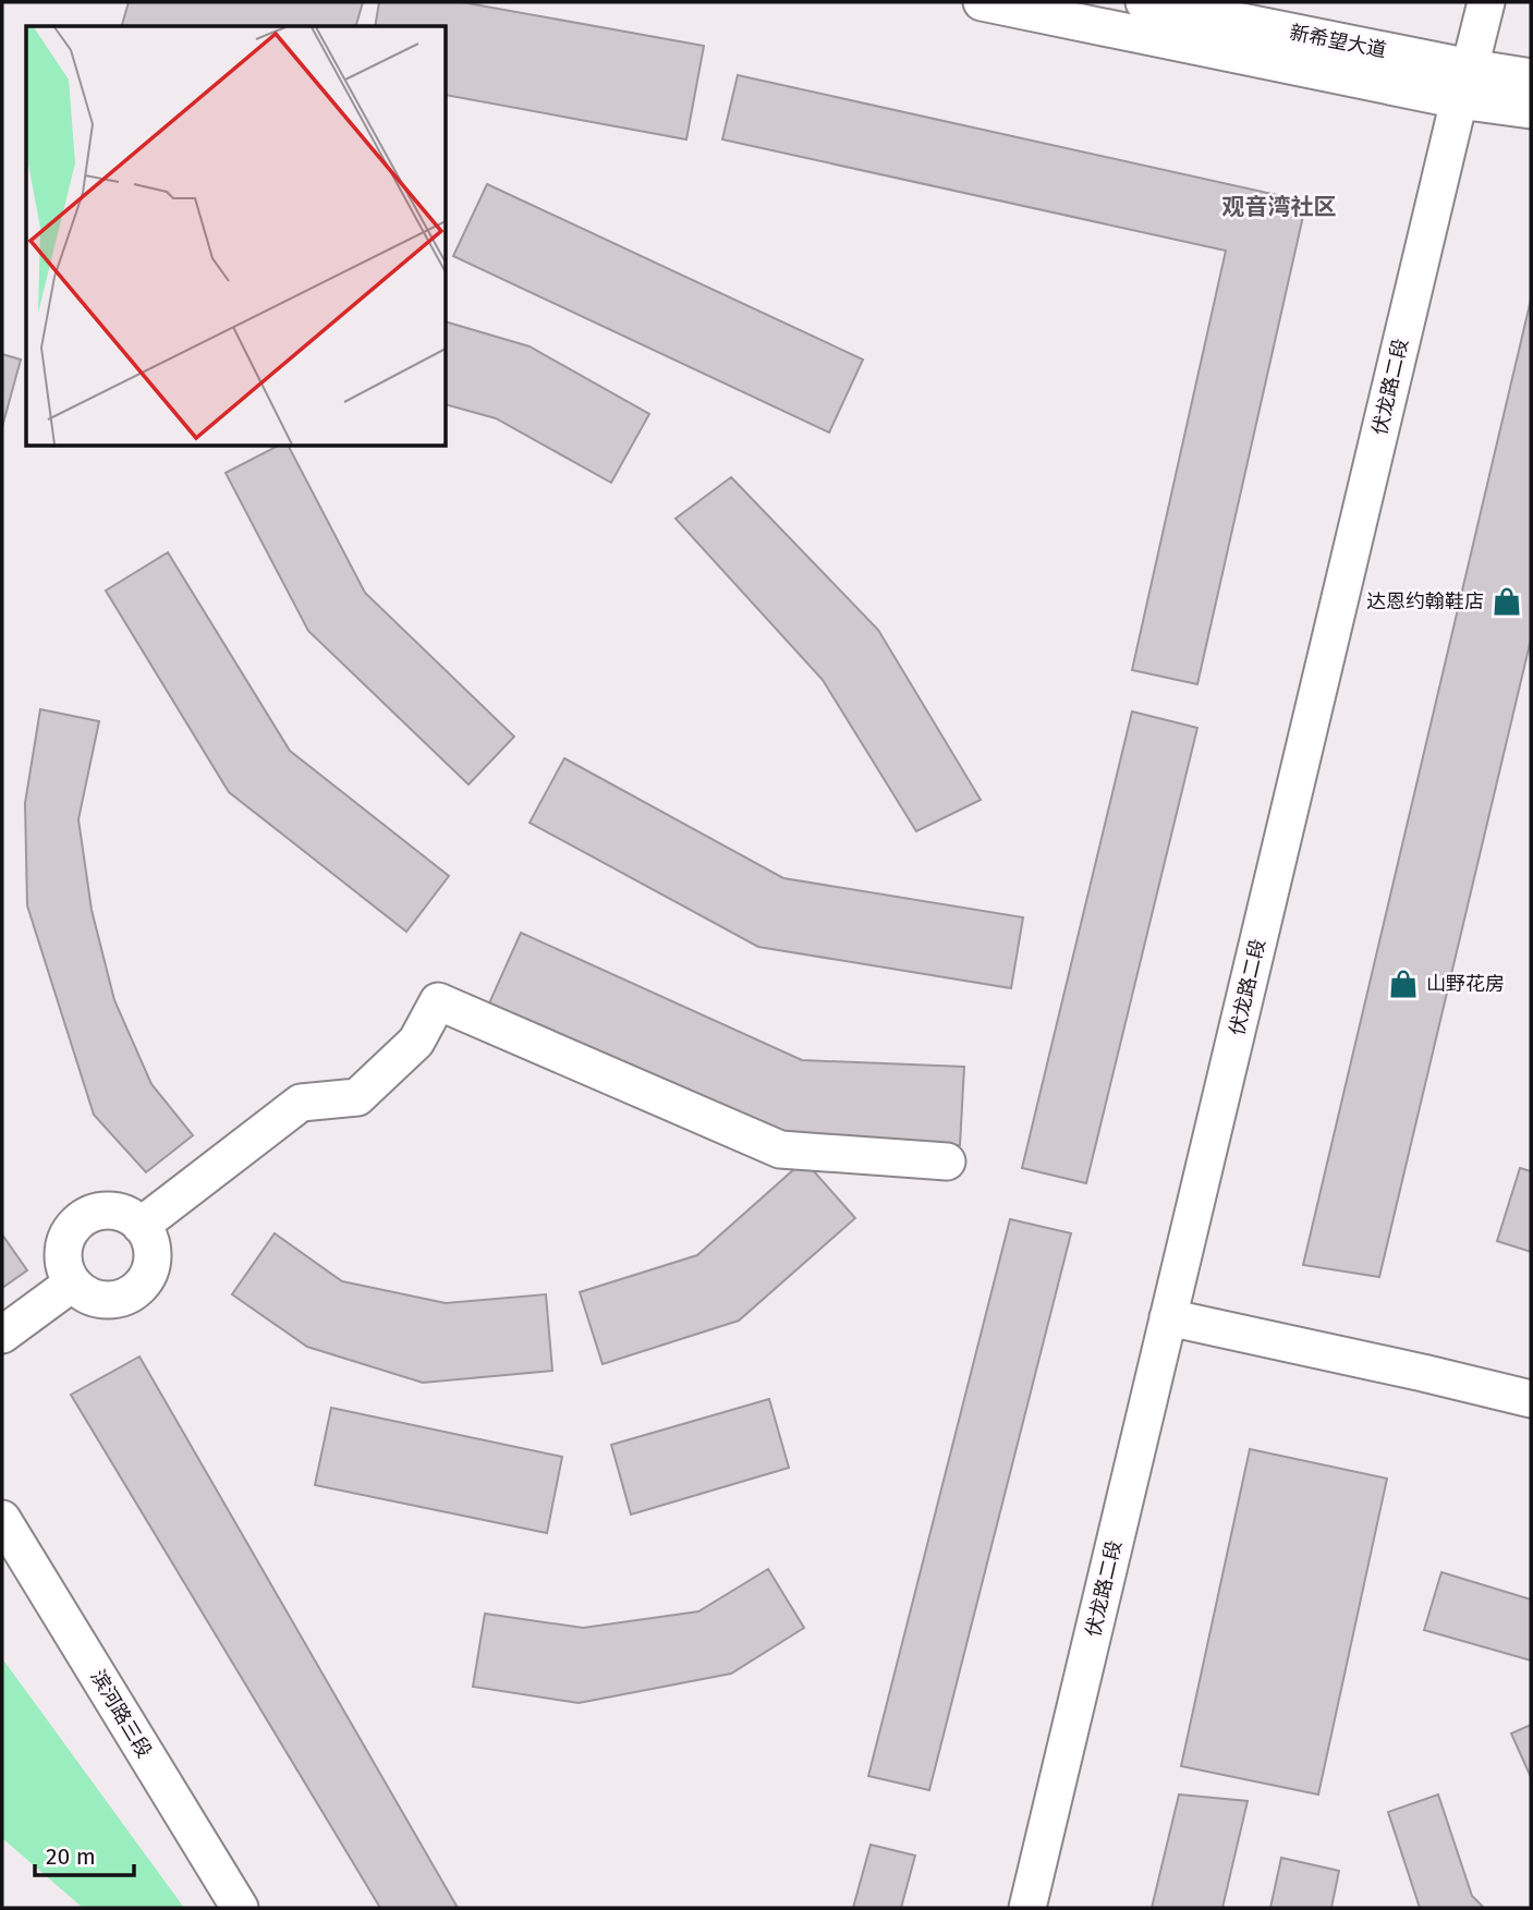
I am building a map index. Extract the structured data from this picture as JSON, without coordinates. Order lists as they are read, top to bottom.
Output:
{
  "streets": {
    "street": ["新希望大道", "伏龙路二段", "滨河路三段"]
  },
  "crossings": [
    ["新希望大道", "伏龙路二段"]
  ],
  "districts": ["观音湾社区"],
  "places": {
    "shop": ["达恩约翰鞋店", "山野花房"]
  },
  "scale_bar": "20 m"
}
